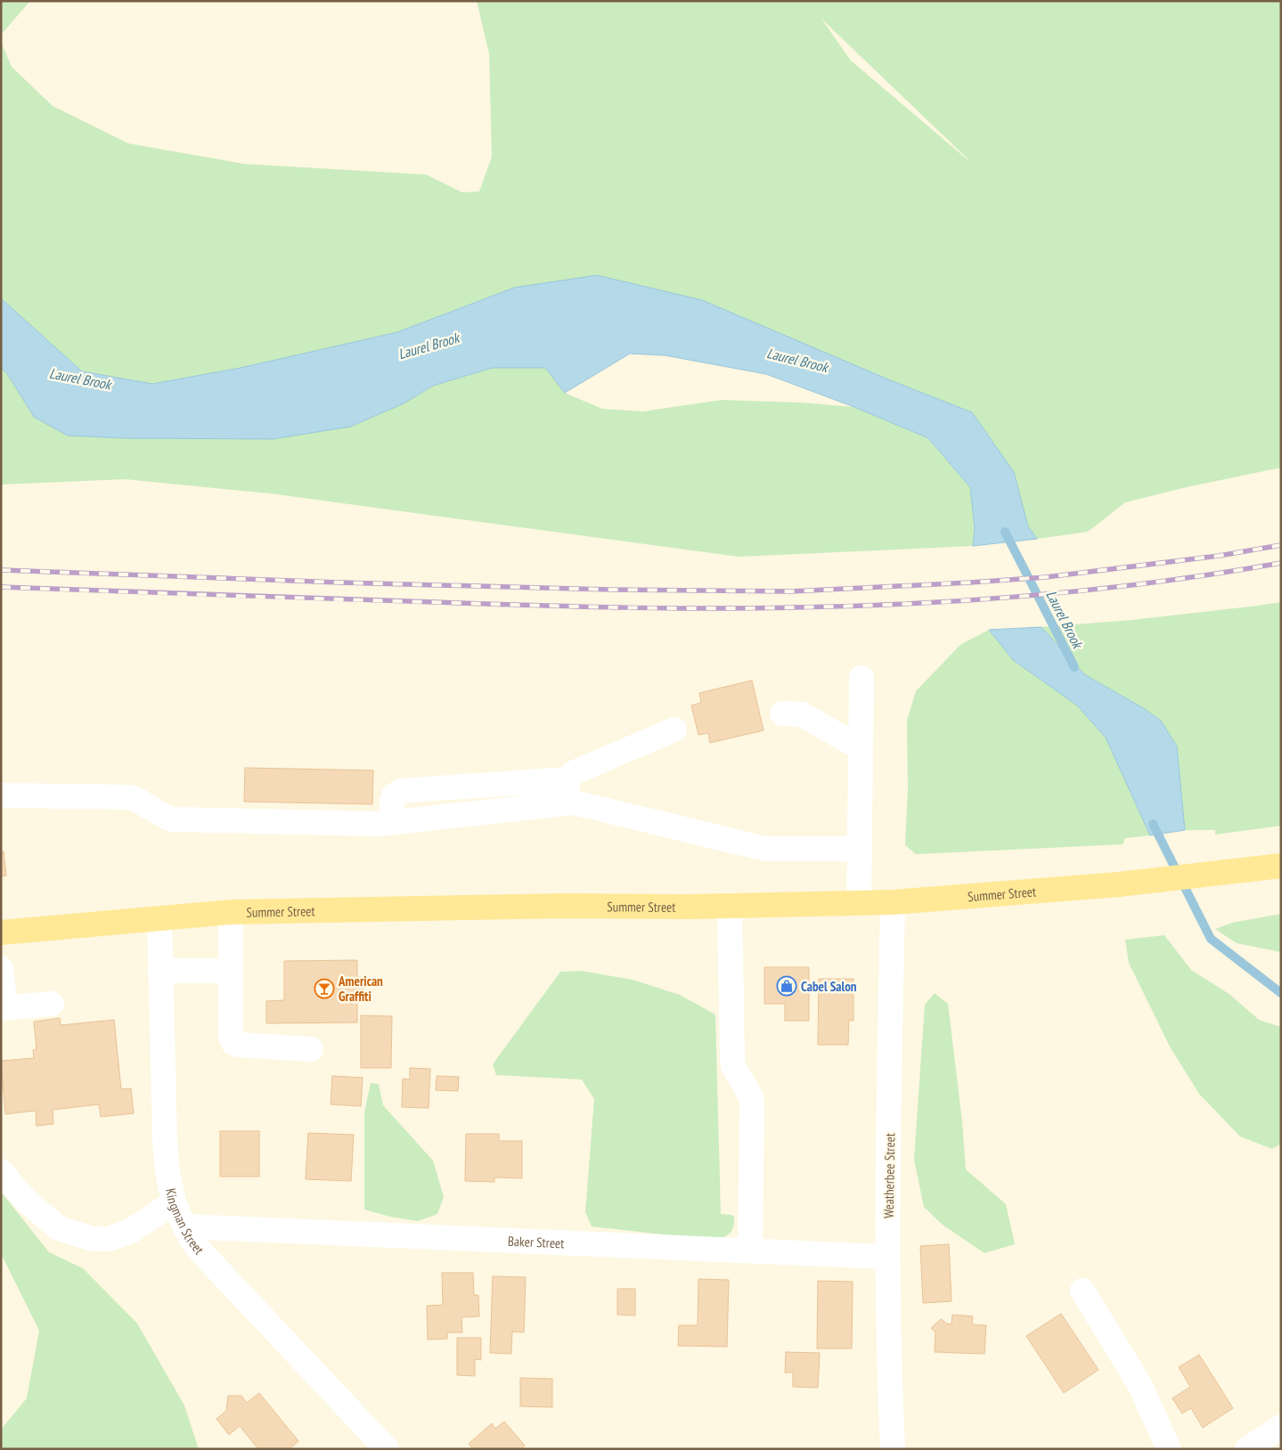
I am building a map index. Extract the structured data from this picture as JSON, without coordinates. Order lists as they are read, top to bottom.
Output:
{
  "streets": {
    "main road": ["Summer Street"],
    "street": ["Weatherbee Street", "Kingman Street", "Baker Street"]
  },
  "crossings": [
    ["Summer Street", "Weatherbee Street"],
    ["Summer Street", "Kingman Street"],
    ["Weatherbee Street", "Baker Street"],
    ["Kingman Street", "Baker Street"]
  ],
  "water": ["Laurel Brook"],
  "places": {
    "shop": ["Cabel Salon"],
    "bar": ["American Graffiti"]
  }
}
